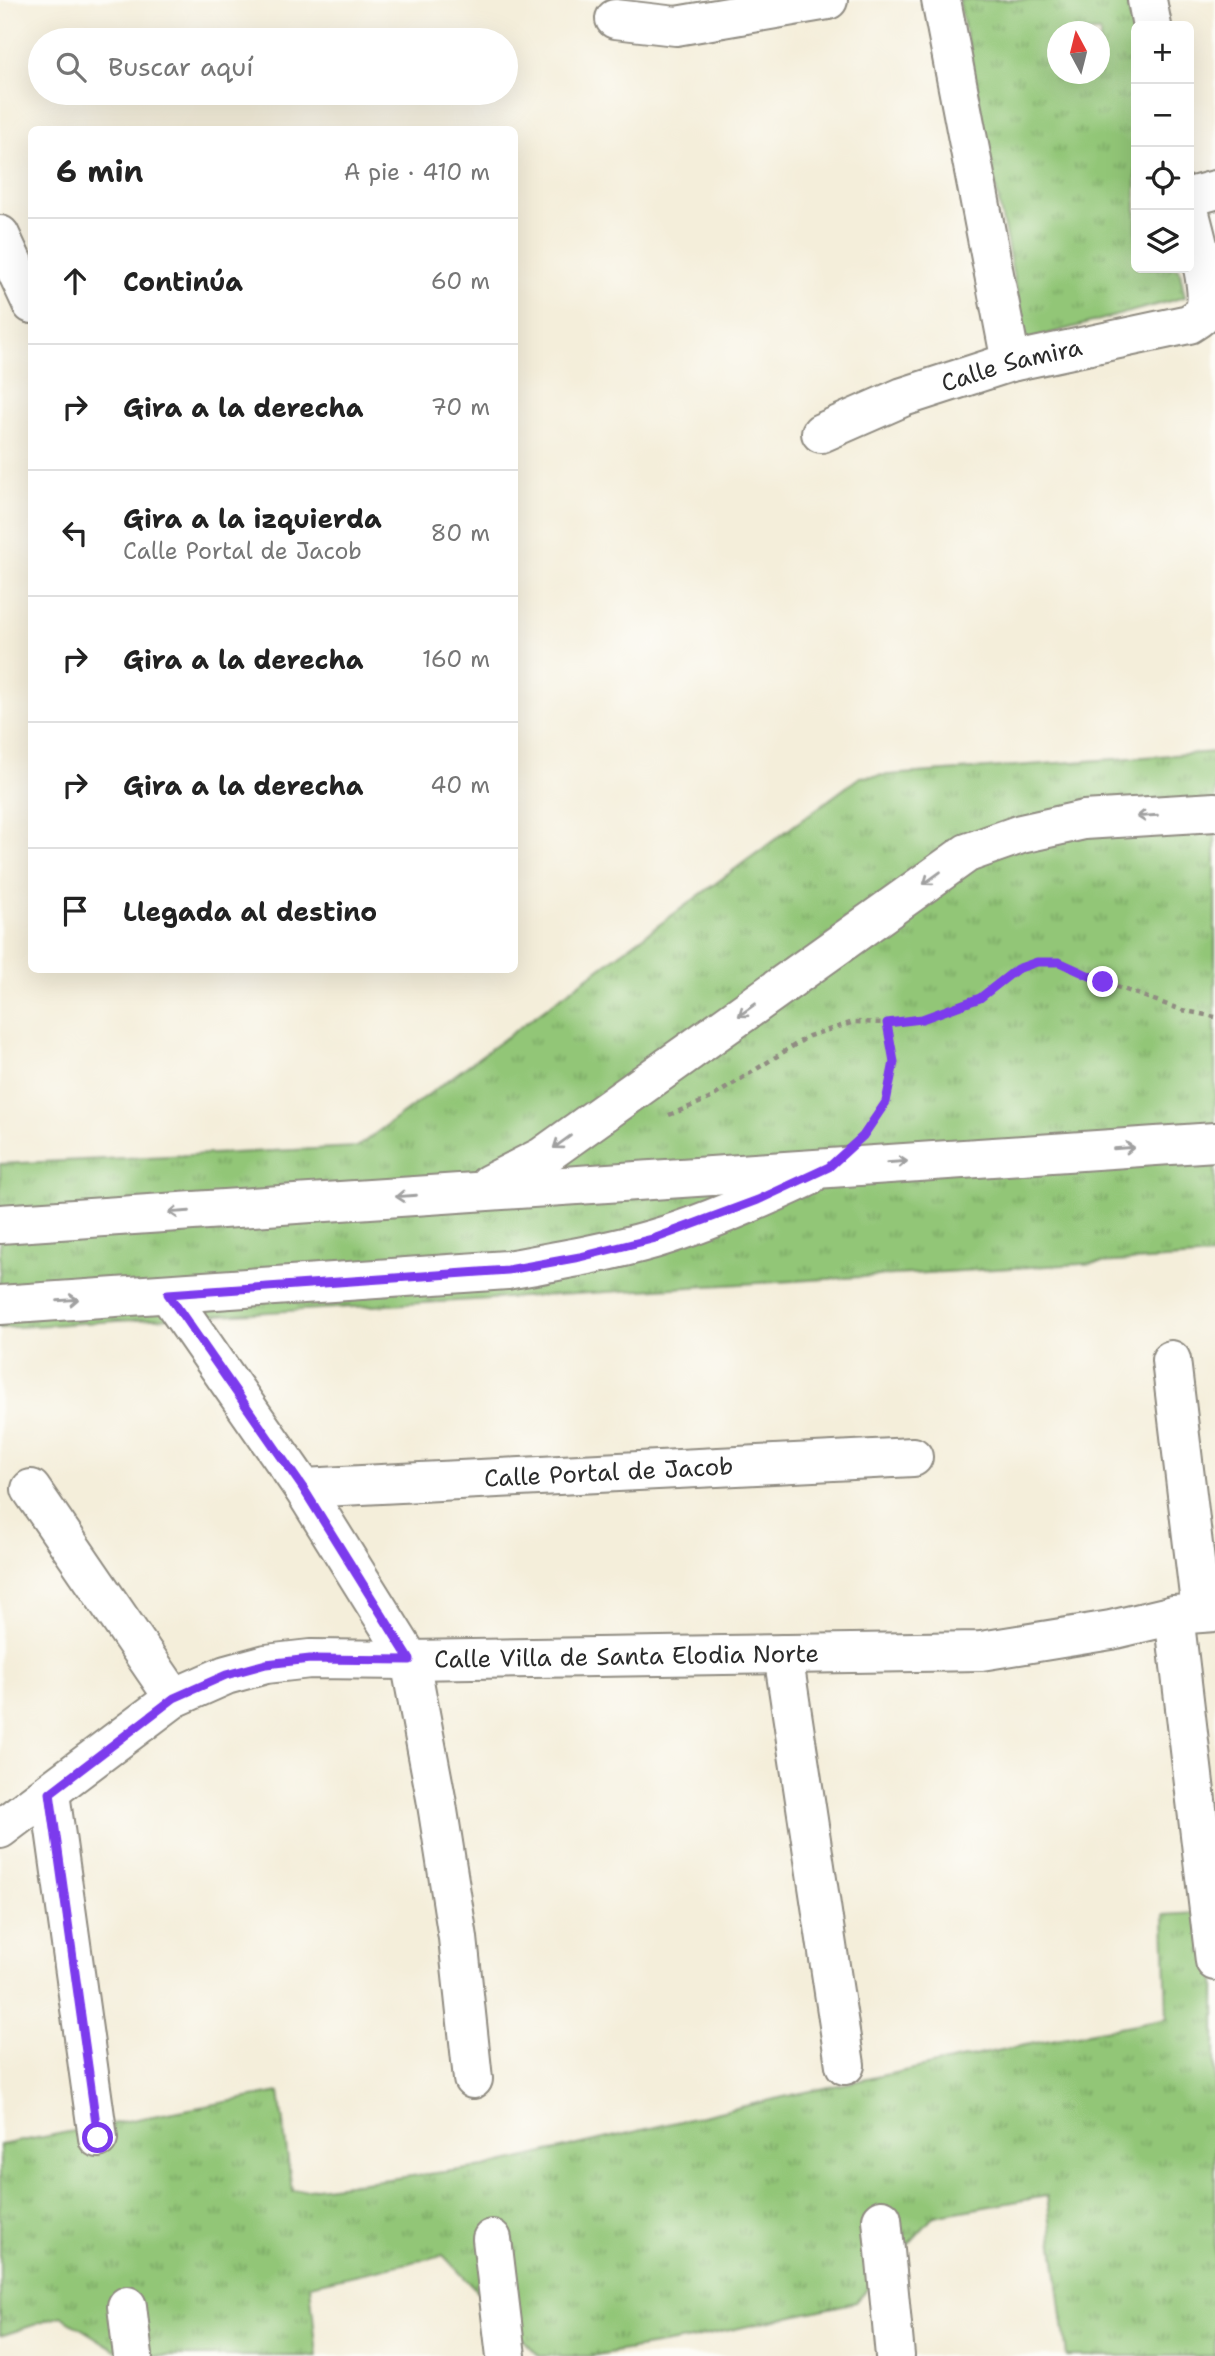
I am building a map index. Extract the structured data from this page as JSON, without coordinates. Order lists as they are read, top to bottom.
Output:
{
  "streets": {
    "street": ["Calle Samira", "Calle Portal de Jacob", "Calle Villa de Santa Elodia Norte"]
  },
  "north": "top",
  "page": {
    "map_buttons": ["+", "−"],
    "search": "Buscar aquí",
    "heading": ["6 min", "A pie · 410 m"],
    "list": [
      ["Continúa", "60 m"],
      ["Gira a la derecha", "70 m"],
      ["Gira a la izquierda", "Calle Portal de Jacob", "80 m"],
      ["Gira a la derecha", "160 m"],
      ["Gira a la derecha", "40 m"],
      "Llegada al destino"
    ]
  }
}
